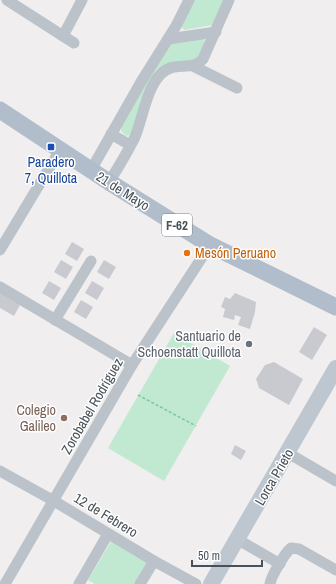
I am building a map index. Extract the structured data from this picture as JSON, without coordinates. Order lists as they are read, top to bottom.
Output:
{
  "streets": {
    "main road": ["21 de Mayo", "F-62", "Lorca Prieto"],
    "street": ["Zorobabel Rodríguez", "12 de Febrero"]
  },
  "crossings": [
    ["21 de Mayo", "Zorobabel Rodríguez"],
    ["Zorobabel Rodríguez", "12 de Febrero"]
  ],
  "places": {
    "transit": ["Paradero 7, Quillota"],
    "other": ["Mesón Peruano", "Santuario de Schoenstatt Quillota", "Colegio Galileo"]
  },
  "scale_bar": "50 m"
}
